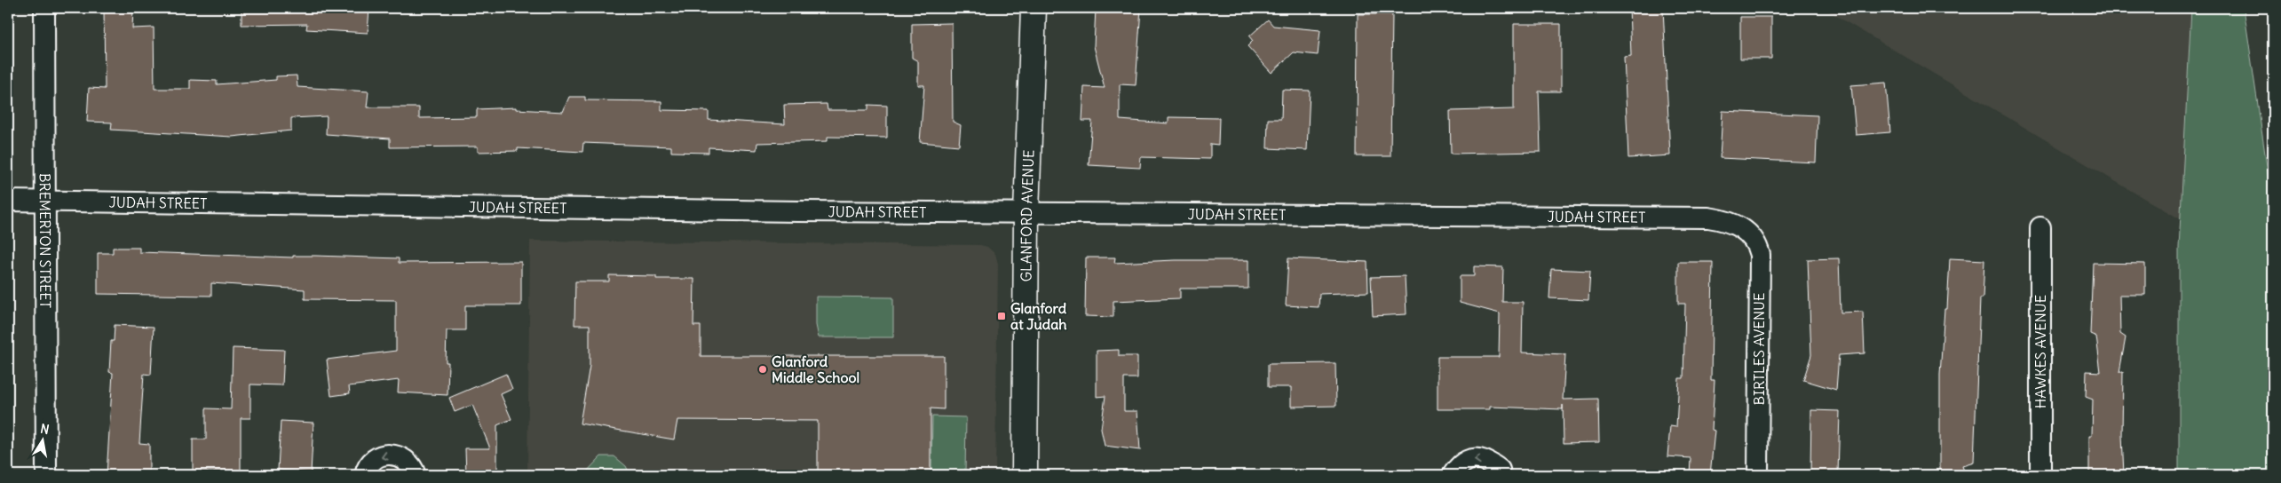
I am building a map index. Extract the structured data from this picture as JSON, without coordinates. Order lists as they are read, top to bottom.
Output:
{
  "streets": {
    "main road": ["GLANFORD AVENUE"],
    "street": [
      "JUDAH STREET",
      "BREMERTON STREET",
      "BIRTLES AVENUE",
      "HAWKES AVENUE"
    ]
  },
  "crossings": [
    ["JUDAH STREET", "GLANFORD AVENUE"],
    ["JUDAH STREET", "BREMERTON STREET"],
    ["JUDAH STREET", "BIRTLES AVENUE"]
  ],
  "places": {
    "transit": ["Glanford at Judah"],
    "other": ["Glanford Middle School"]
  },
  "north": "top"
}
